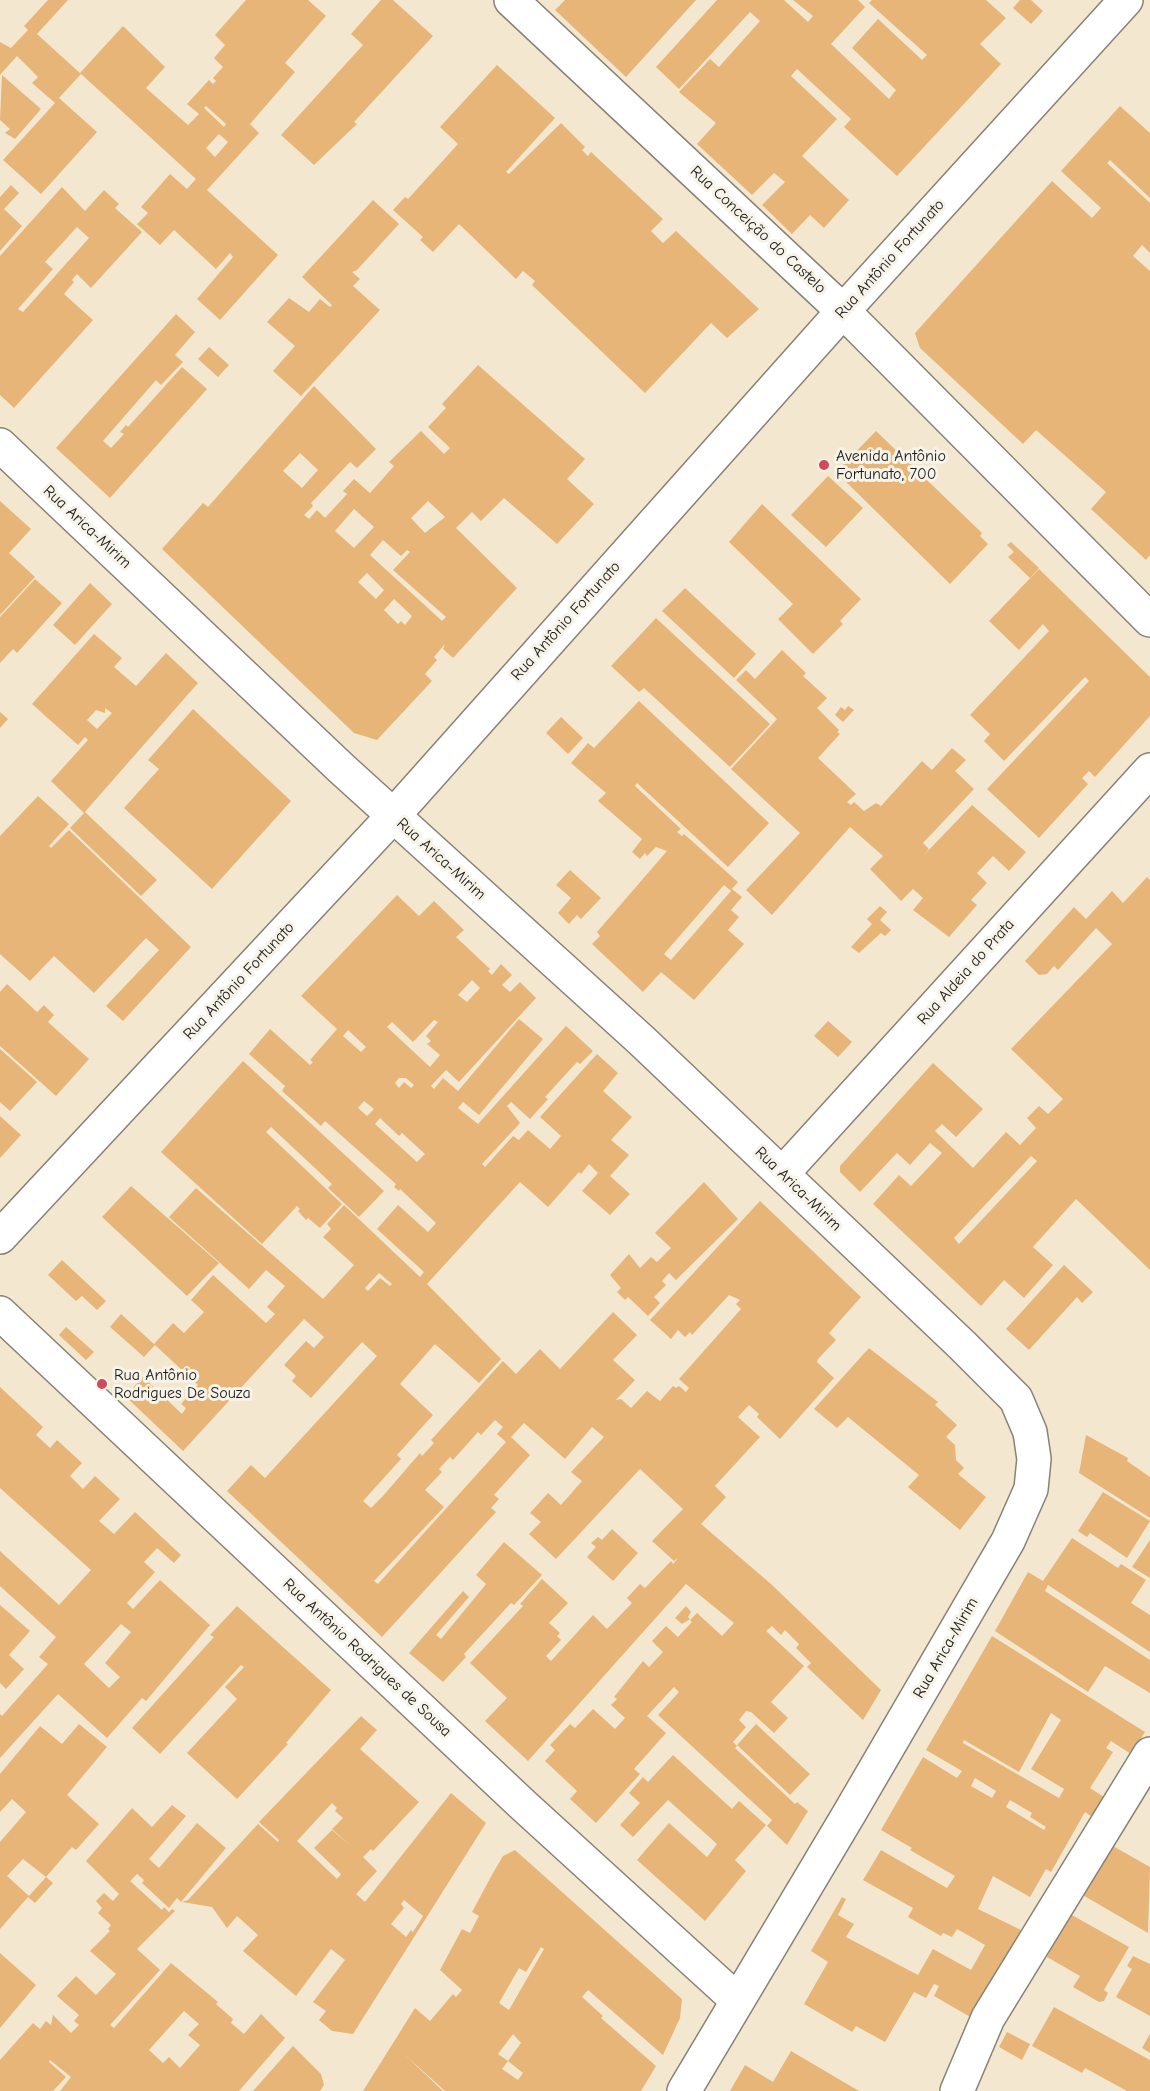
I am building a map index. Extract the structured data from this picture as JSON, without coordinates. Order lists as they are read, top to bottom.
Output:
{
  "streets": {
    "street": [
      "Rua Conceição do Castelo",
      "Rua Antônio Fortunato",
      "Rua Arica-Mirim",
      "Rua Aldeia do Prata",
      "Rua Antônio Rodrigues de Sousa"
    ]
  },
  "crossings": [
    ["Rua Conceição do Castelo", "Rua Antônio Fortunato"],
    ["Rua Antônio Fortunato", "Rua Arica-Mirim"],
    ["Rua Arica-Mirim", "Rua Aldeia do Prata"],
    ["Rua Arica-Mirim", "Rua Antônio Rodrigues de Sousa"]
  ],
  "places": ["Avenida Antônio Fortunato, 700", "Rua Antônio Rodrigues De Souza"]
}
